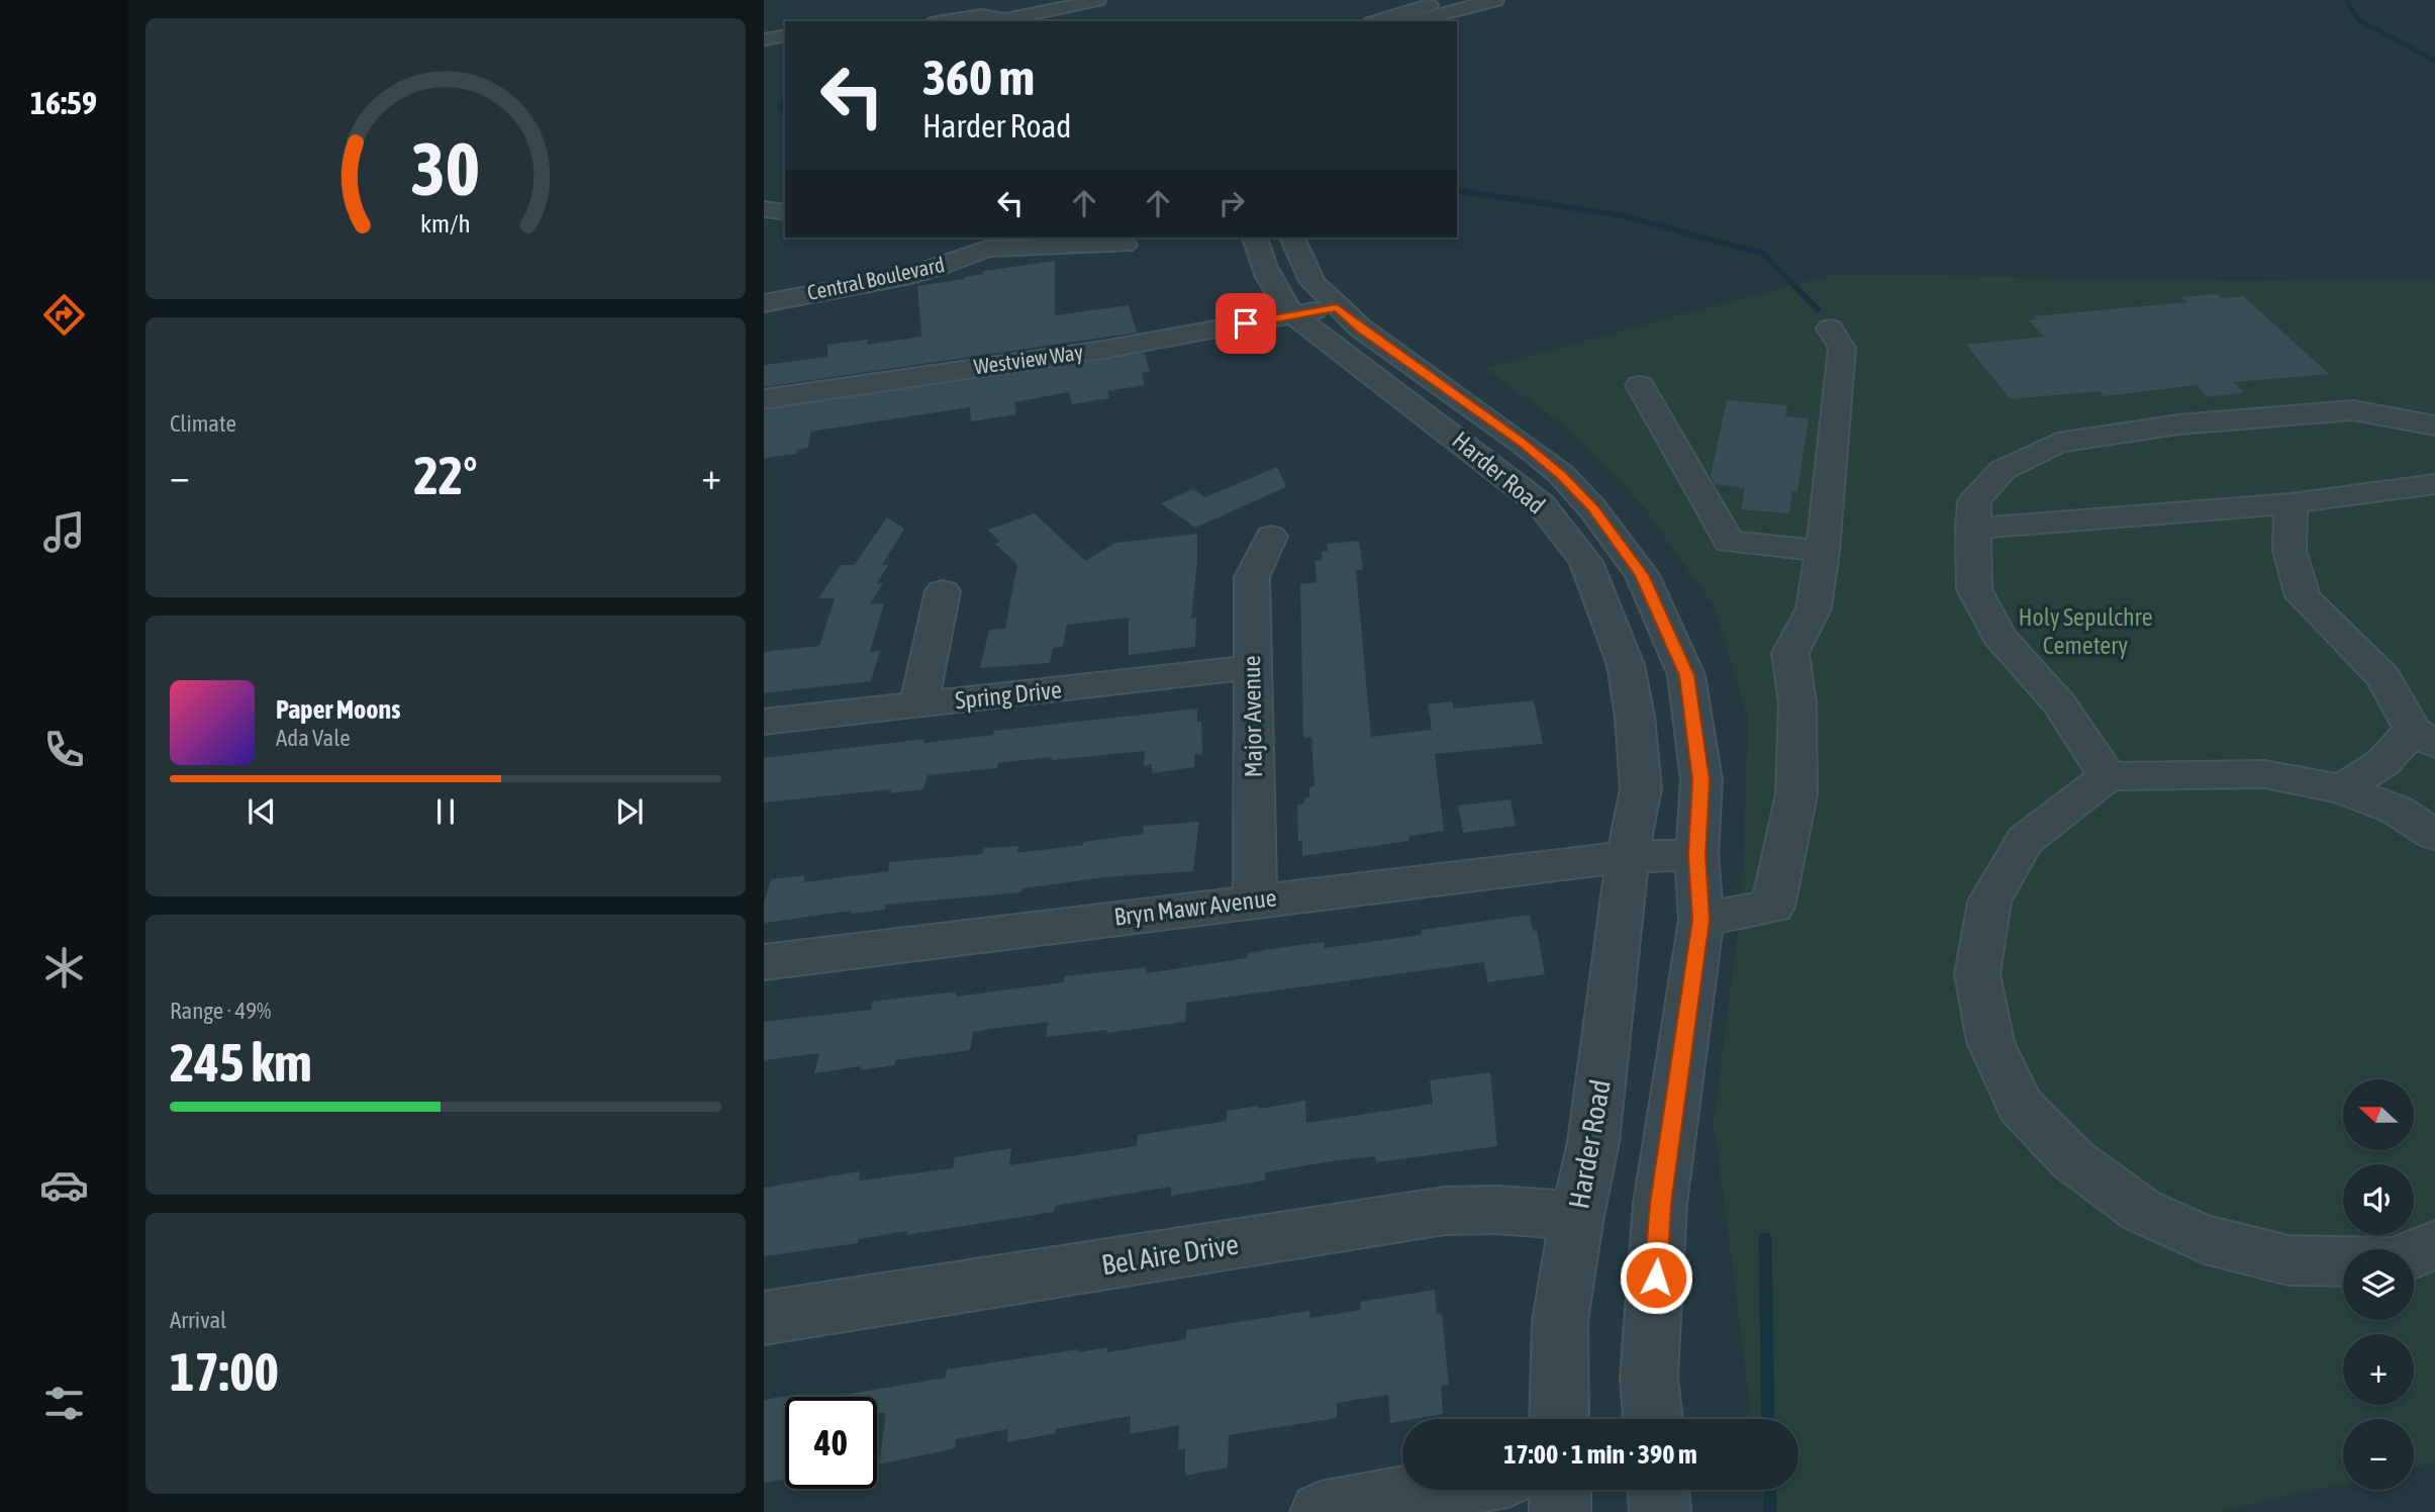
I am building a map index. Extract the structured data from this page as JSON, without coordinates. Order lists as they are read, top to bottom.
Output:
{
  "streets": {
    "street": [
      "Central Boulevard",
      "Westview Way",
      "Harder Road",
      "Spring Drive",
      "Major Avenue",
      "Bryn Mawr Avenue",
      "Bel Aire Drive"
    ]
  },
  "crossings": [
    ["Westview Way", "Harder Road"],
    ["Harder Road", "Bryn Mawr Avenue"],
    ["Harder Road", "Bel Aire Drive"],
    ["Spring Drive", "Major Avenue"],
    ["Major Avenue", "Bryn Mawr Avenue"]
  ],
  "parks": ["Holy Sepulchre Cemetery"],
  "north": "left",
  "page": {
    "tabs": "16:59",
    "turn": ["360 m", "Harder Road"],
    "tile": [
      "Climate",
      ["Range · 49%", "245 km"],
      ["Arrival", "17:00"]
    ],
    "heat": ["−", "22°", "+"],
    "song": ["Paper Moons", "Ada Vale"],
    "map_buttons": ["+", "−"],
    "limit": "40",
    "trip": "17:00 · 1 min · 390 m",
    "gauge": ["30", "km/h"]
  }
}
